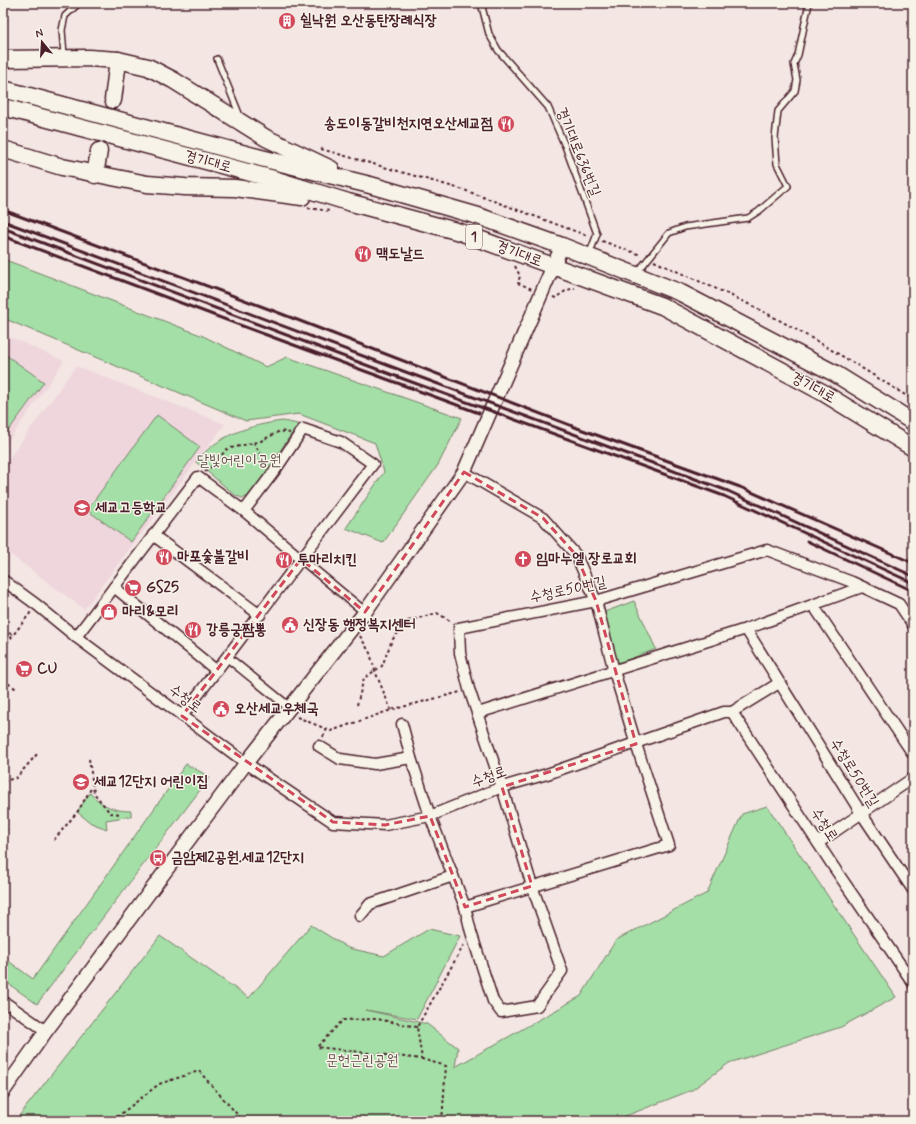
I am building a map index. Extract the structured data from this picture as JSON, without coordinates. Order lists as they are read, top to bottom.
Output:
{
  "streets": {
    "main road": ["경기대로", "1"],
    "street": ["수청로50번길", "수청로"],
    "lane": ["경기대로636번길"]
  },
  "crossings": [
    ["경기대로636번길", "경기대로"]
  ],
  "parks": ["달빛어린이공원", "문헌근린공원"],
  "places": {
    "building": ["쉴낙원 오산동탄장례식장"],
    "restaurant": [
      "송도이동갈비천지연오산세교점",
      "맥도날드",
      "마포숯불갈비",
      "투마리치킨",
      "강릉궁짬뽕"
    ],
    "school or university": ["세교고등학교", "세교12단지 어린이집"],
    "church": ["임마누엘 장로교회"],
    "supermarket": ["GS25", "CU"],
    "shop": ["마리&모리"],
    "public building": ["신장동 행정복지센터", "오산세교우체국"],
    "bus stop": ["금암제2공원.세교12단지"]
  },
  "north": "top"
}
